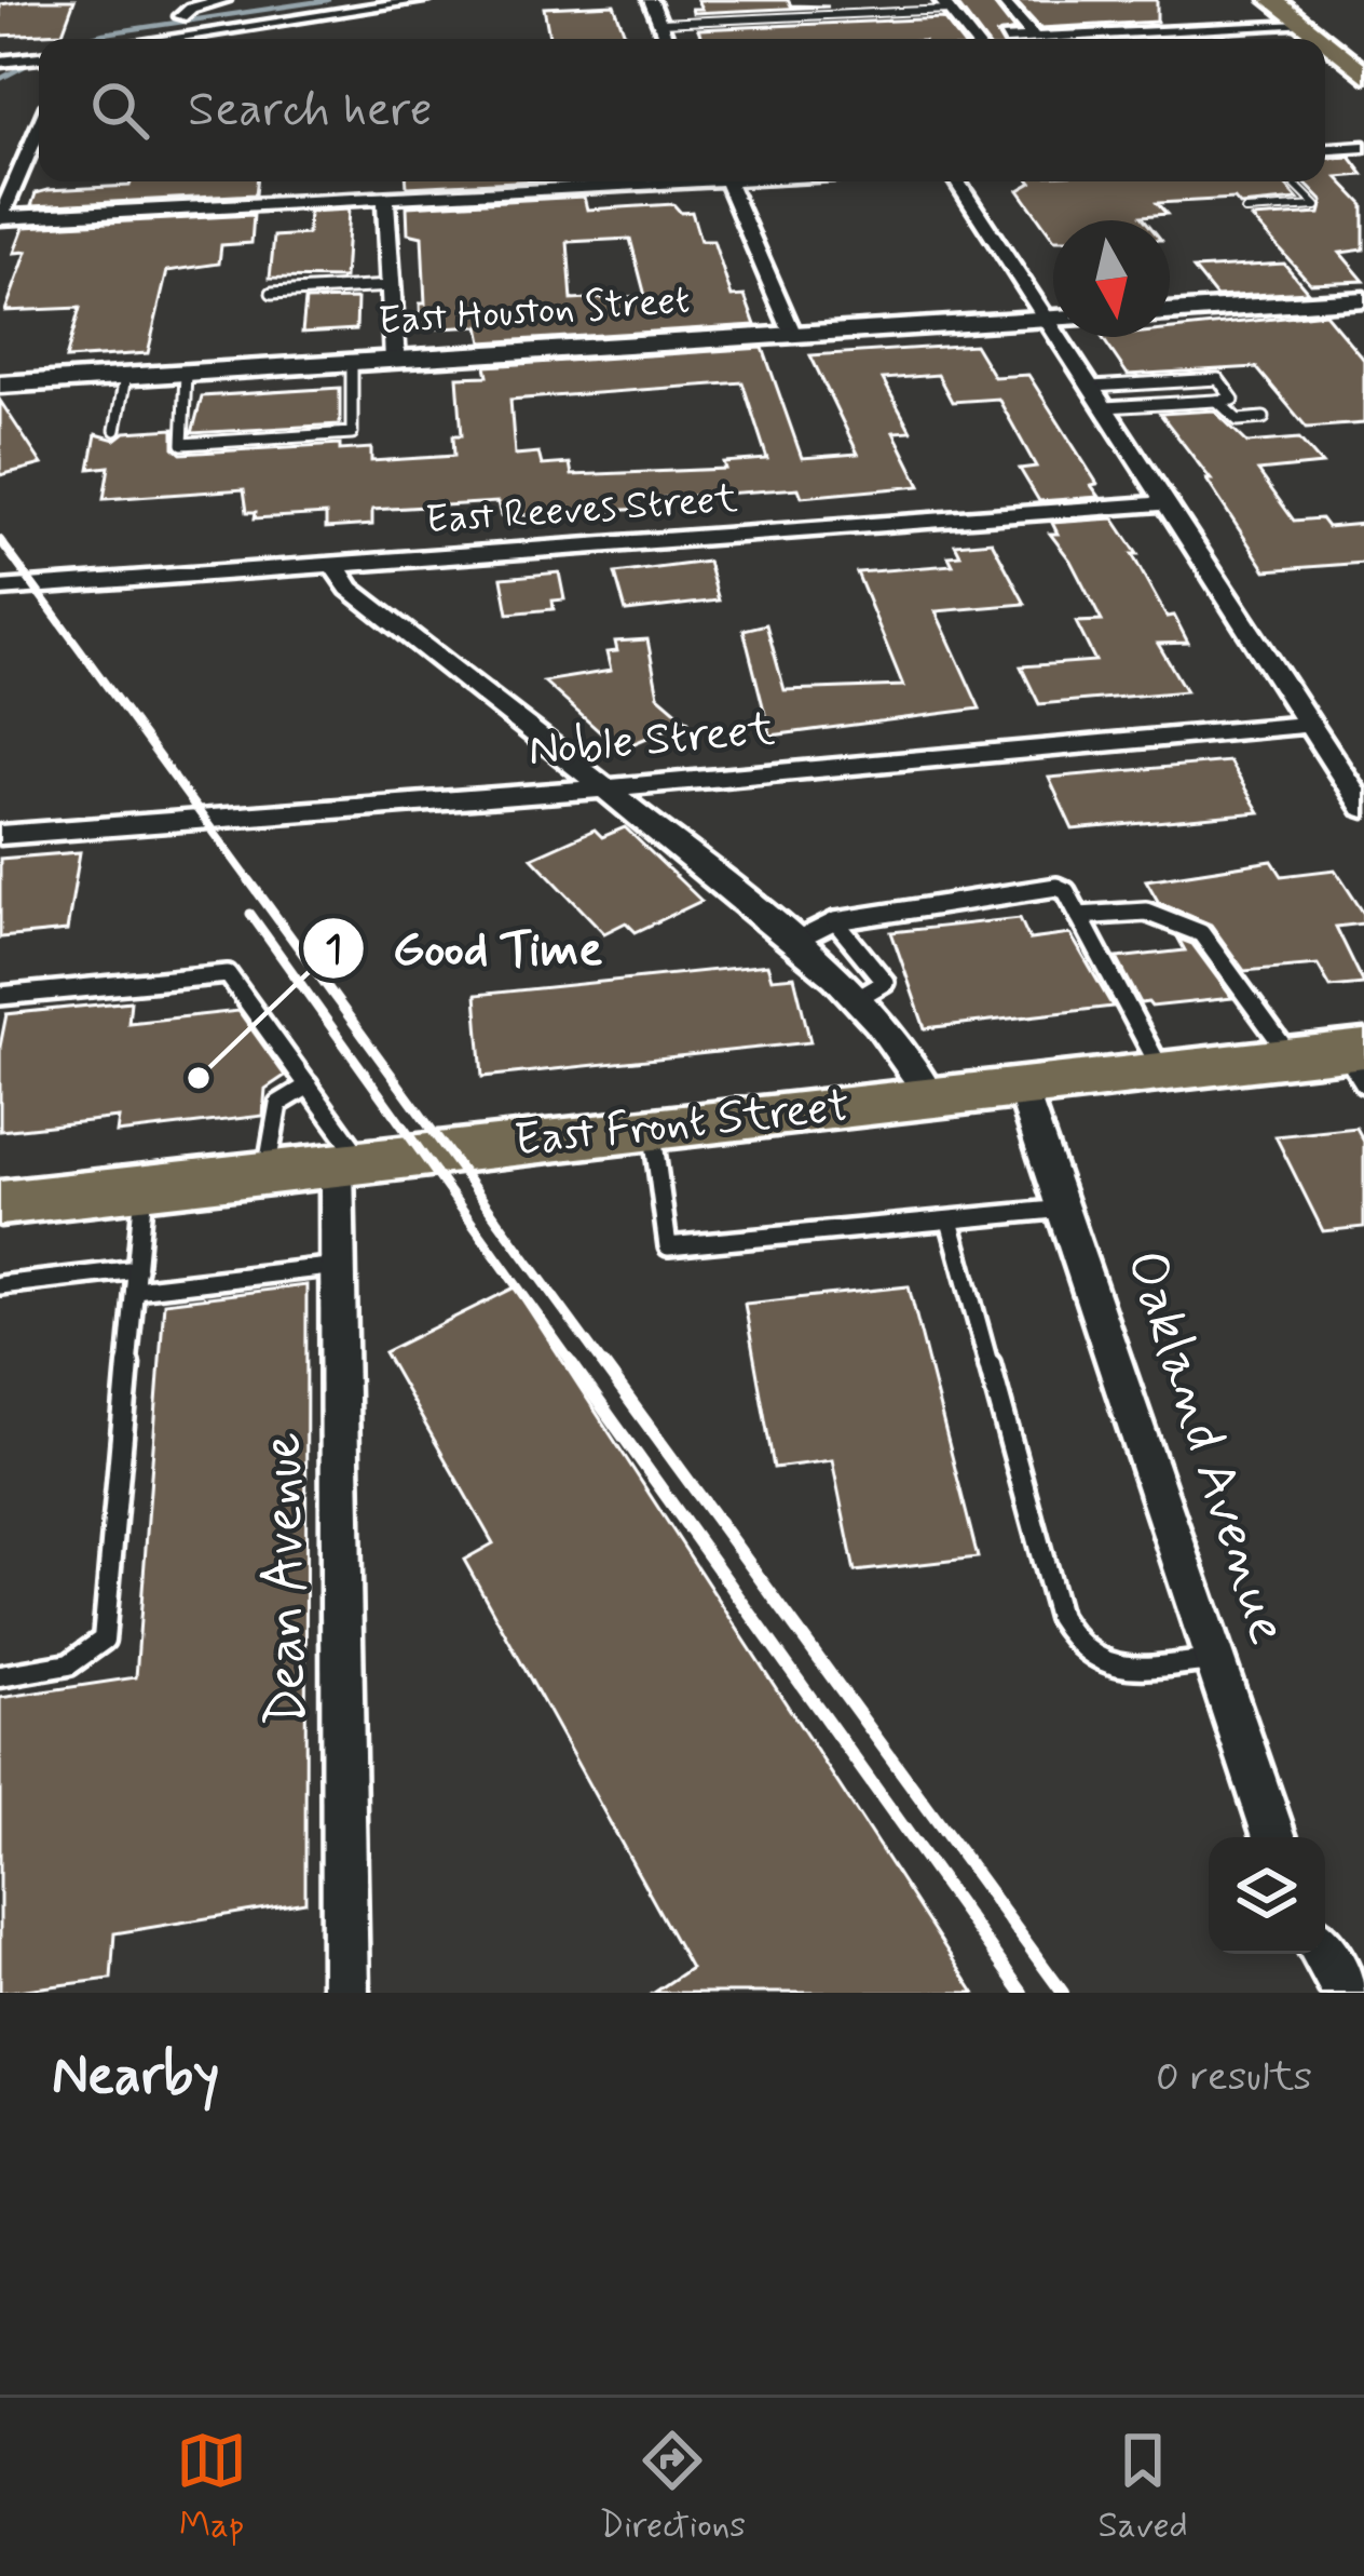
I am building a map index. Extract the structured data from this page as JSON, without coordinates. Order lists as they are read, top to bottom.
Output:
{
  "streets": {
    "main road": ["East Front Street"],
    "street": [
      "East Houston Street",
      "East Reeves Street",
      "Noble Street",
      "Oakland Avenue",
      "Dean Avenue"
    ]
  },
  "crossings": [
    ["East Front Street", "Oakland Avenue"],
    ["East Front Street", "Dean Avenue"]
  ],
  "places": ["Good Time"],
  "north": "bottom",
  "page": {
    "search": "Search here",
    "heading": ["Nearby", "0 results"],
    "nav": ["Map", "Directions", "Saved"]
  }
}
